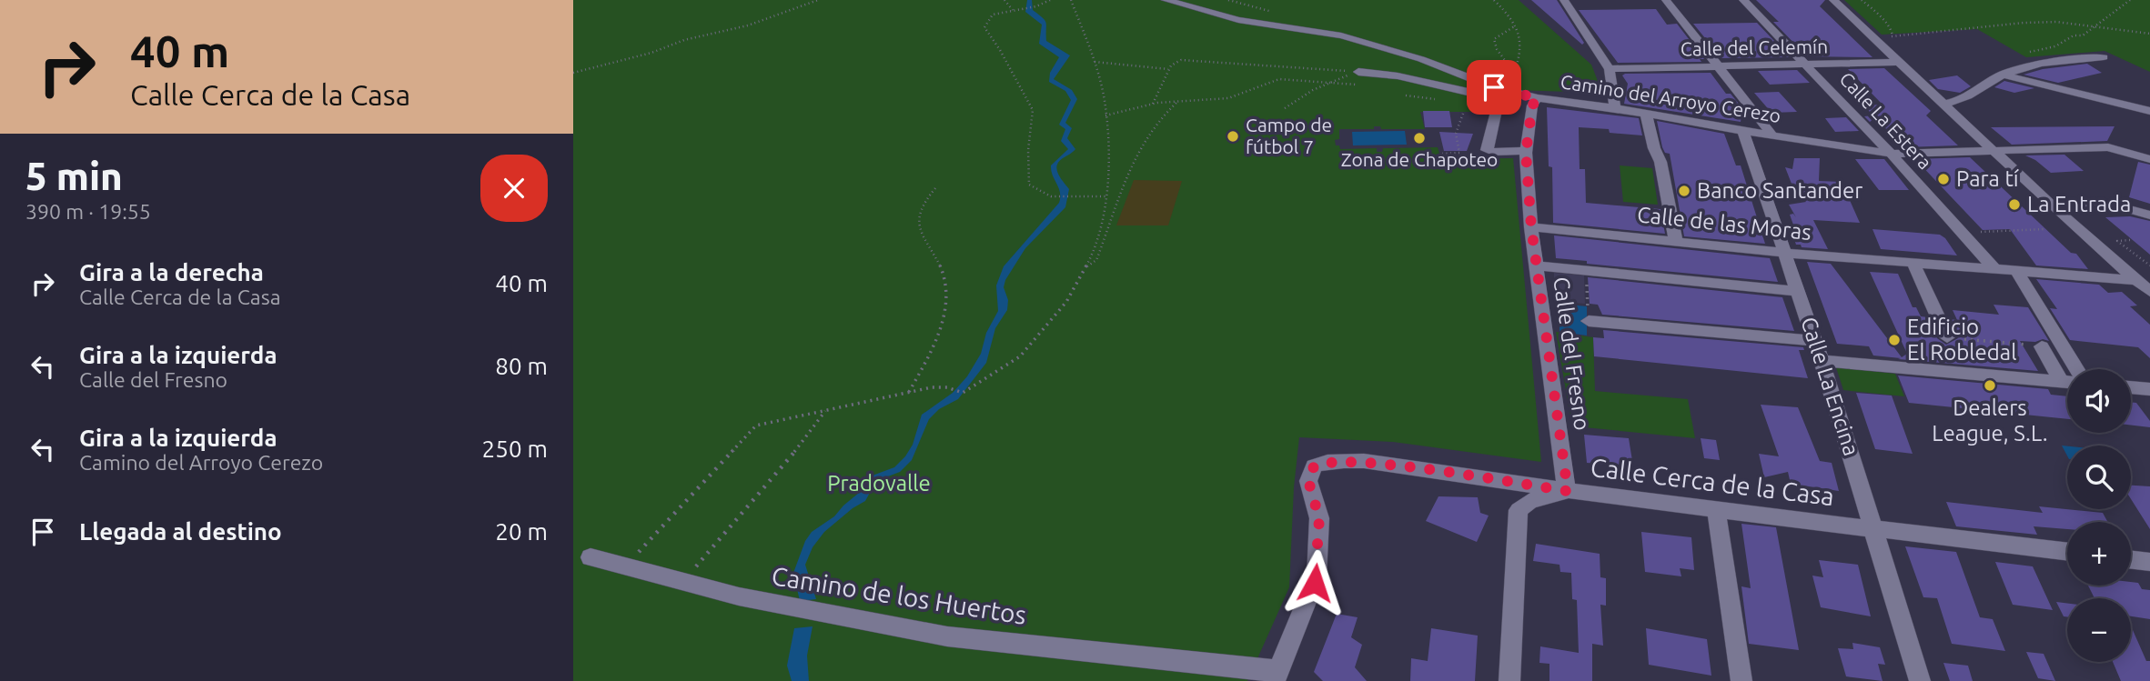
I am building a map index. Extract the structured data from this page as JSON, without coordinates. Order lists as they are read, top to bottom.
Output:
{
  "streets": {
    "street": [
      "Calle del Celemín",
      "Camino del Arroyo Cerezo",
      "Calle La Estera",
      "Calle de las Moras",
      "Calle del Fresno",
      "Calle La Encina",
      "Calle Cerca de la Casa",
      "Camino de los Huertos"
    ]
  },
  "crossings": [
    ["Calle del Celemín", "Calle La Estera"],
    ["Camino del Arroyo Cerezo", "Calle La Estera"],
    ["Camino del Arroyo Cerezo", "Calle del Fresno"],
    ["Camino del Arroyo Cerezo", "Calle La Encina"],
    ["Calle La Estera", "Calle de las Moras"],
    ["Calle de las Moras", "Calle del Fresno"],
    ["Calle de las Moras", "Calle La Encina"],
    ["Calle del Fresno", "Calle Cerca de la Casa"],
    ["Calle La Encina", "Calle Cerca de la Casa"],
    ["Calle Cerca de la Casa", "Camino de los Huertos"]
  ],
  "parks": ["Pradovalle"],
  "places": [
    "Campo de fútbol 7",
    "Zona de Chapoteo",
    "Para tí",
    "Banco Santander",
    "La Entrada",
    "Edificio El Robledal",
    "Dealers League, S.L."
  ],
  "page": {
    "turn": ["40 m", "Calle Cerca de la Casa"],
    "heading": ["5 min", "390 m · 19:55"],
    "list": [
      {
        "name": "Gira a la derecha",
        "note": "Calle Cerca de la Casa",
        "value": "40 m"
      },
      {
        "name": "Gira a la izquierda",
        "note": "Calle del Fresno",
        "value": "80 m"
      },
      {
        "name": "Gira a la izquierda",
        "note": "Camino del Arroyo Cerezo",
        "value": "250 m"
      },
      {
        "name": "Llegada al destino",
        "value": "20 m"
      }
    ],
    "map_buttons": ["+", "−"]
  }
}
